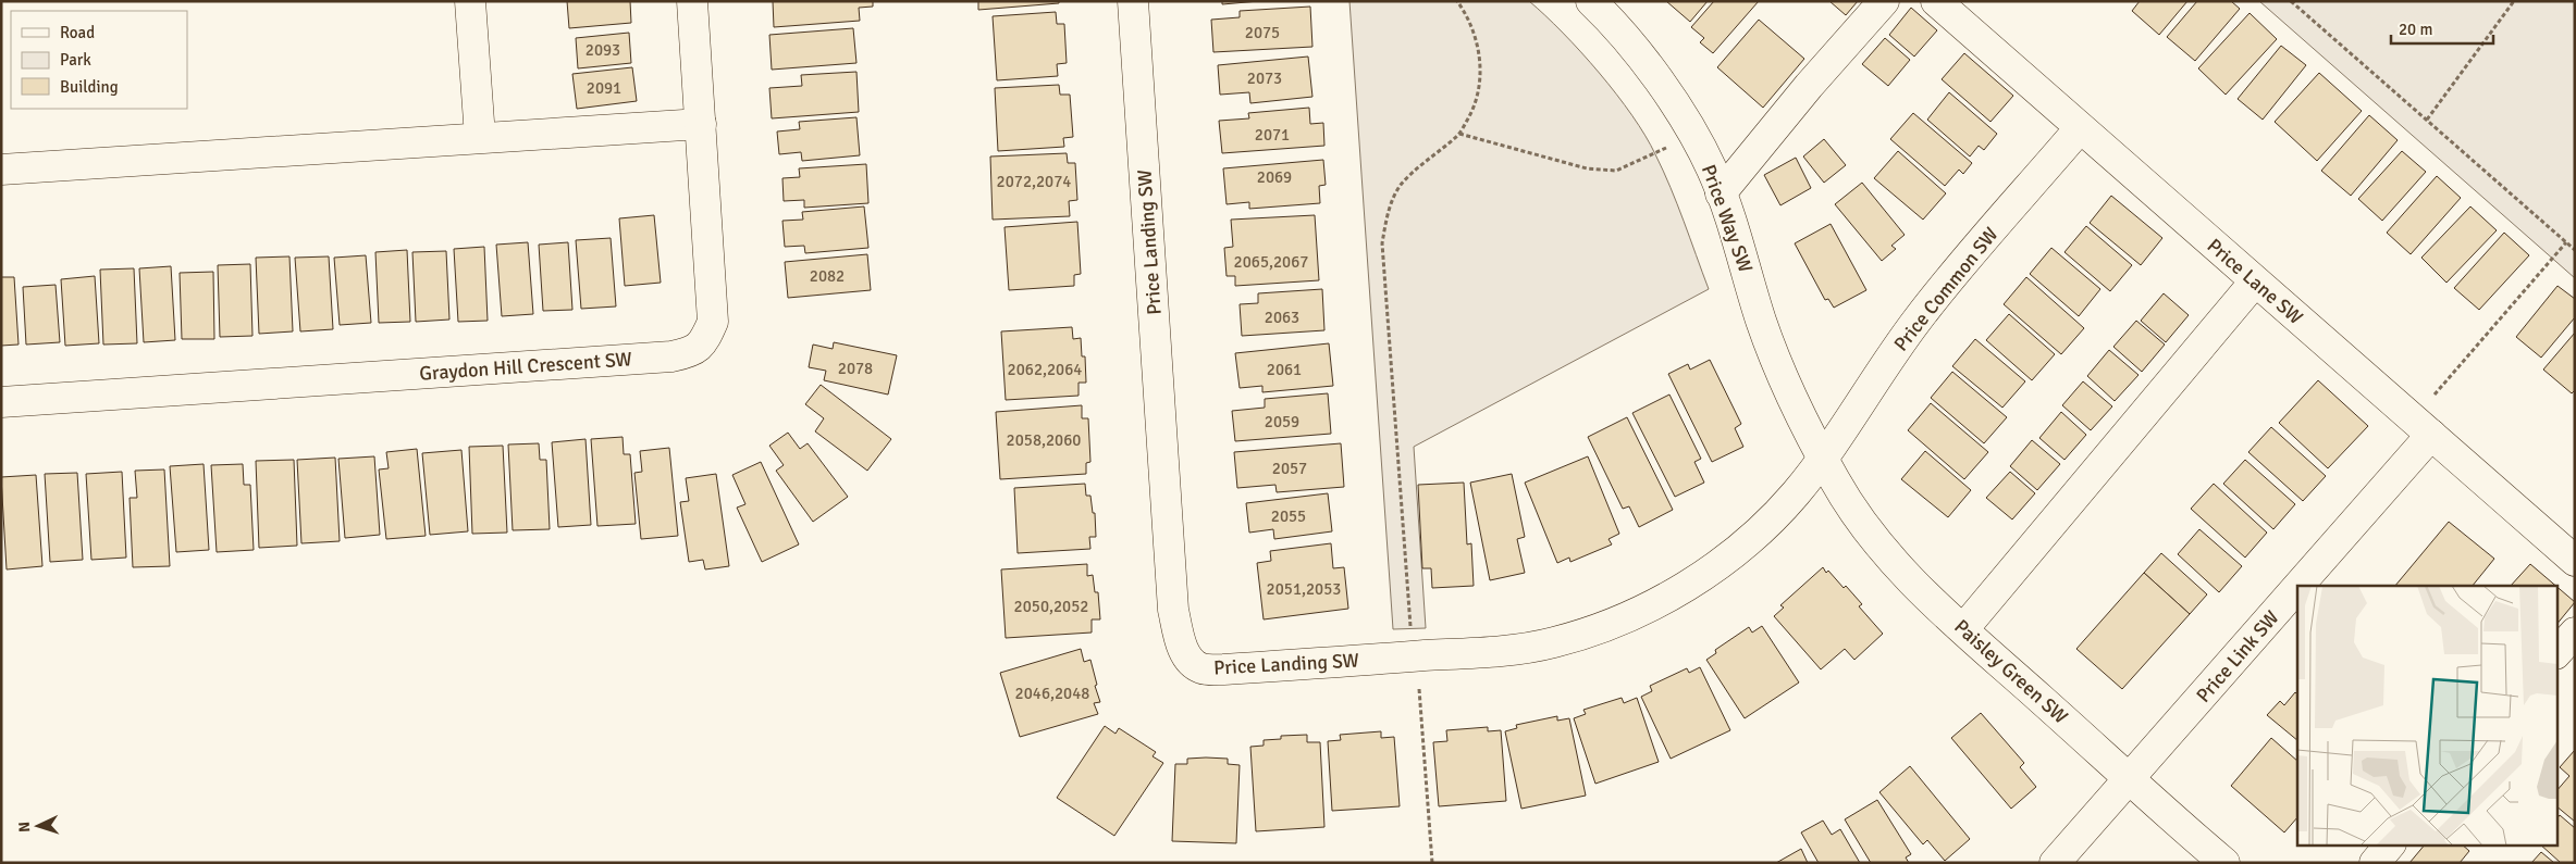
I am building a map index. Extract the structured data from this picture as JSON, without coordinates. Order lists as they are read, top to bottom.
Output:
{
  "streets": {
    "street": [
      "Price Way SW",
      "Price Landing SW",
      "Price Lane SW",
      "Price Common SW",
      "Graydon Hill Crescent SW",
      "Price Link SW",
      "Paisley Green SW"
    ]
  },
  "crossings": [
    ["Price Way SW", "Price Landing SW"],
    ["Price Way SW", "Price Common SW"],
    ["Price Way SW", "Paisley Green SW"],
    ["Price Landing SW", "Price Common SW"],
    ["Price Landing SW", "Paisley Green SW"],
    ["Price Lane SW", "Price Common SW"],
    ["Price Lane SW", "Price Link SW"],
    ["Price Common SW", "Paisley Green SW"],
    ["Price Link SW", "Paisley Green SW"]
  ],
  "house_numbers": [
    "2075",
    "2093",
    "2073",
    "2091",
    "2071",
    "2069",
    "2072,2074",
    "2065,2067",
    "2082",
    "2063",
    "2078",
    "2062,2064",
    "2061",
    "2059",
    "2058,2060",
    "2057",
    "2055",
    "2051,2053",
    "2050,2052",
    "2046,2048"
  ],
  "legend": ["Road", "Park", "Building"],
  "scale_bar": "20 m",
  "north": "left"
}
